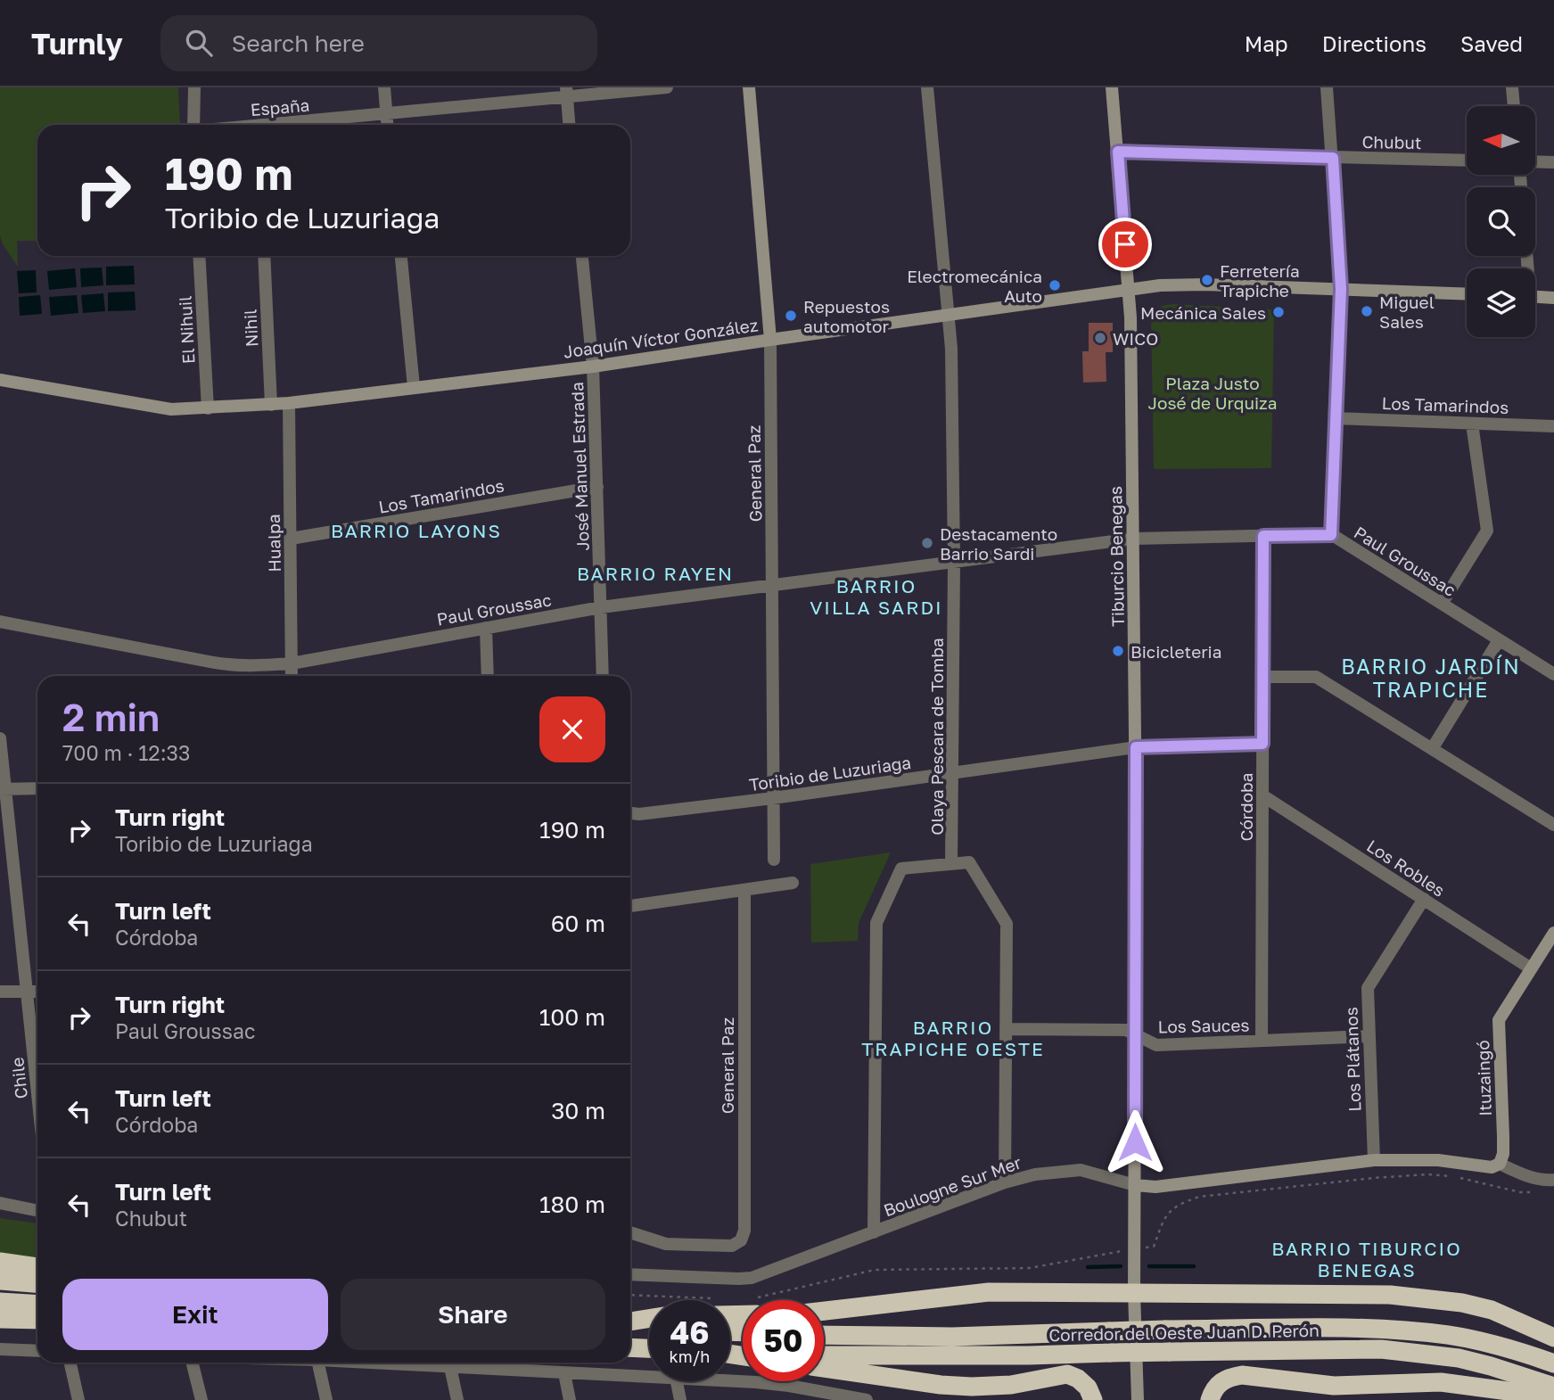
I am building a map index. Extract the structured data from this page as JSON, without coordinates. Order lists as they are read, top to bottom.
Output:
{
  "streets": {
    "highway": ["Corredor del Oeste Juan D. Perón"],
    "main road": [
      "Joaquín Víctor González",
      "General Paz",
      "Tiburcio Benegas",
      "Ituzaingó",
      "Boulogne Sur Mer"
    ],
    "street": [
      "España",
      "Chubut",
      "Nihil",
      "El Nihuil",
      "Los Tamarindos",
      "José Manuel Estrada",
      "Hualpa",
      "Paul Groussac",
      "Olaya Pescara de Tomba",
      "Toribio de Luzuriaga",
      "Córdoba",
      "Los Robles",
      "Los Sauces",
      "Los Plátanos",
      "Chile"
    ]
  },
  "crossings": [
    ["Chubut", "Tiburcio Benegas"],
    ["Nihil", "Joaquín Víctor González"],
    ["El Nihuil", "Joaquín Víctor González"],
    ["Joaquín Víctor González", "José Manuel Estrada"],
    ["Joaquín Víctor González", "General Paz"],
    ["Joaquín Víctor González", "Hualpa"],
    ["Joaquín Víctor González", "Tiburcio Benegas"],
    ["Joaquín Víctor González", "Olaya Pescara de Tomba"],
    ["Los Tamarindos", "José Manuel Estrada"],
    ["Los Tamarindos", "Hualpa"],
    ["José Manuel Estrada", "Paul Groussac"],
    ["General Paz", "Paul Groussac"],
    ["General Paz", "Toribio de Luzuriaga"],
    ["Hualpa", "Paul Groussac"],
    ["Tiburcio Benegas", "Paul Groussac"],
    ["Tiburcio Benegas", "Toribio de Luzuriaga"],
    ["Tiburcio Benegas", "Los Sauces"],
    ["Tiburcio Benegas", "Boulogne Sur Mer"],
    ["Paul Groussac", "Olaya Pescara de Tomba"],
    ["Paul Groussac", "Córdoba"],
    ["Olaya Pescara de Tomba", "Toribio de Luzuriaga"],
    ["Toribio de Luzuriaga", "Córdoba"],
    ["Córdoba", "Los Robles"],
    ["Córdoba", "Los Sauces"],
    ["Los Robles", "Los Plátanos"],
    ["Los Robles", "Ituzaingó"],
    ["Los Sauces", "Los Plátanos"],
    ["Los Plátanos", "Boulogne Sur Mer"],
    ["Ituzaingó", "Boulogne Sur Mer"]
  ],
  "districts": [
    "BARRIO LAYONS",
    "BARRIO RAYEN",
    "BARRIO VILLA SARDI",
    "BARRIO JARDÍN TRAPICHE",
    "BARRIO TRAPICHE OESTE",
    "BARRIO TIBURCIO BENEGAS"
  ],
  "parks": ["Plaza Justo José de Urquiza"],
  "places": [
    "Ferretería Trapiche",
    "Electromecánica Auto",
    "Miguel Sales",
    "Mecánica Sales",
    "Repuestos automotor",
    "WICO",
    "Destacamento Barrio Sardi",
    "Bicicleteria"
  ],
  "north": "left",
  "page": {
    "header": "Turnly",
    "search": "Search here",
    "nav": ["Map", "Directions", "Saved"],
    "turn": ["190 m", "Toribio de Luzuriaga"],
    "heading": ["2 min", "700 m · 12:33"],
    "list": [
      {
        "name": "Turn right",
        "note": "Toribio de Luzuriaga",
        "value": "190 m"
      },
      {
        "name": "Turn left",
        "note": "Córdoba",
        "value": "60 m"
      },
      {
        "name": "Turn right",
        "note": "Paul Groussac",
        "value": "100 m"
      },
      {
        "name": "Turn left",
        "note": "Córdoba",
        "value": "30 m"
      },
      {
        "name": "Turn left",
        "note": "Chubut",
        "value": "180 m"
      }
    ],
    "buttons": ["Exit", "Share"],
    "speed": "46 km/h",
    "limit": "50"
  }
}
